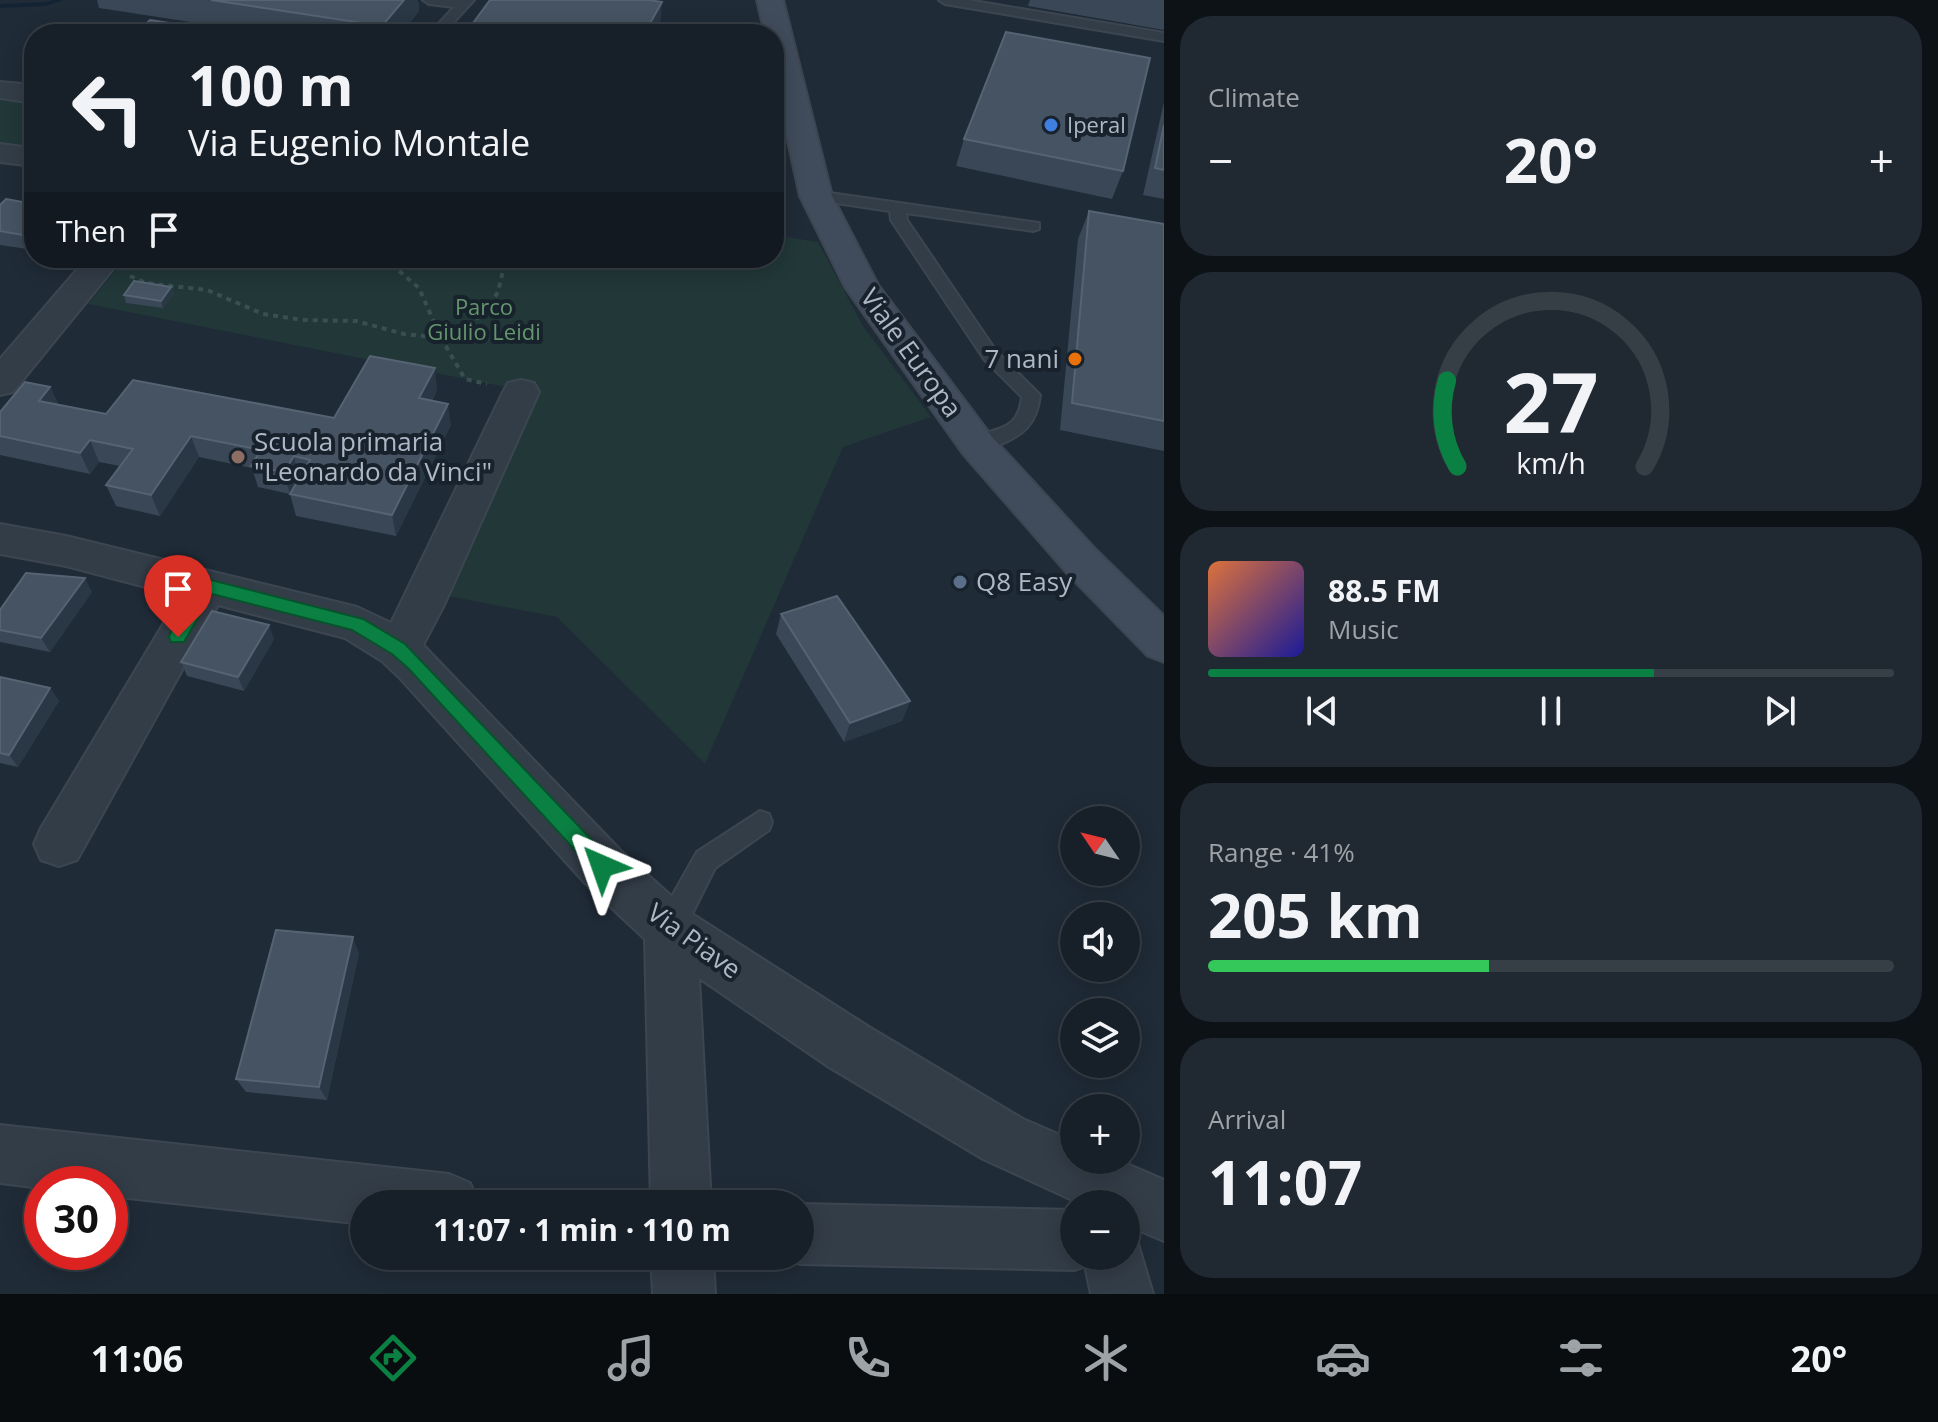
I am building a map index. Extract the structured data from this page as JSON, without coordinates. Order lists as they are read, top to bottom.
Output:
{
  "streets": {
    "street": ["Viale Europa", "Via Piave"]
  },
  "parks": ["Parco Giulio Leidi"],
  "places": [
    "Iperal",
    "7 nani",
    "Scuola primaria \"Leonardo da Vinci\"",
    "Q8 Easy"
  ],
  "north": "top left",
  "page": {
    "tile": [
      "Climate",
      ["Range · 41%", "205 km"],
      ["Arrival", "11:07"]
    ],
    "turn": ["100 m", "Via Eugenio Montale"],
    "heat": ["−", "20°", "+"],
    "then": "Then",
    "song": ["88.5 FM", "Music"],
    "map_buttons": ["+", "−"],
    "limit": "30",
    "trip": "11:07 · 1 min · 110 m",
    "tabs": ["11:06", "20°"],
    "gauge": ["27", "km/h"]
  }
}
